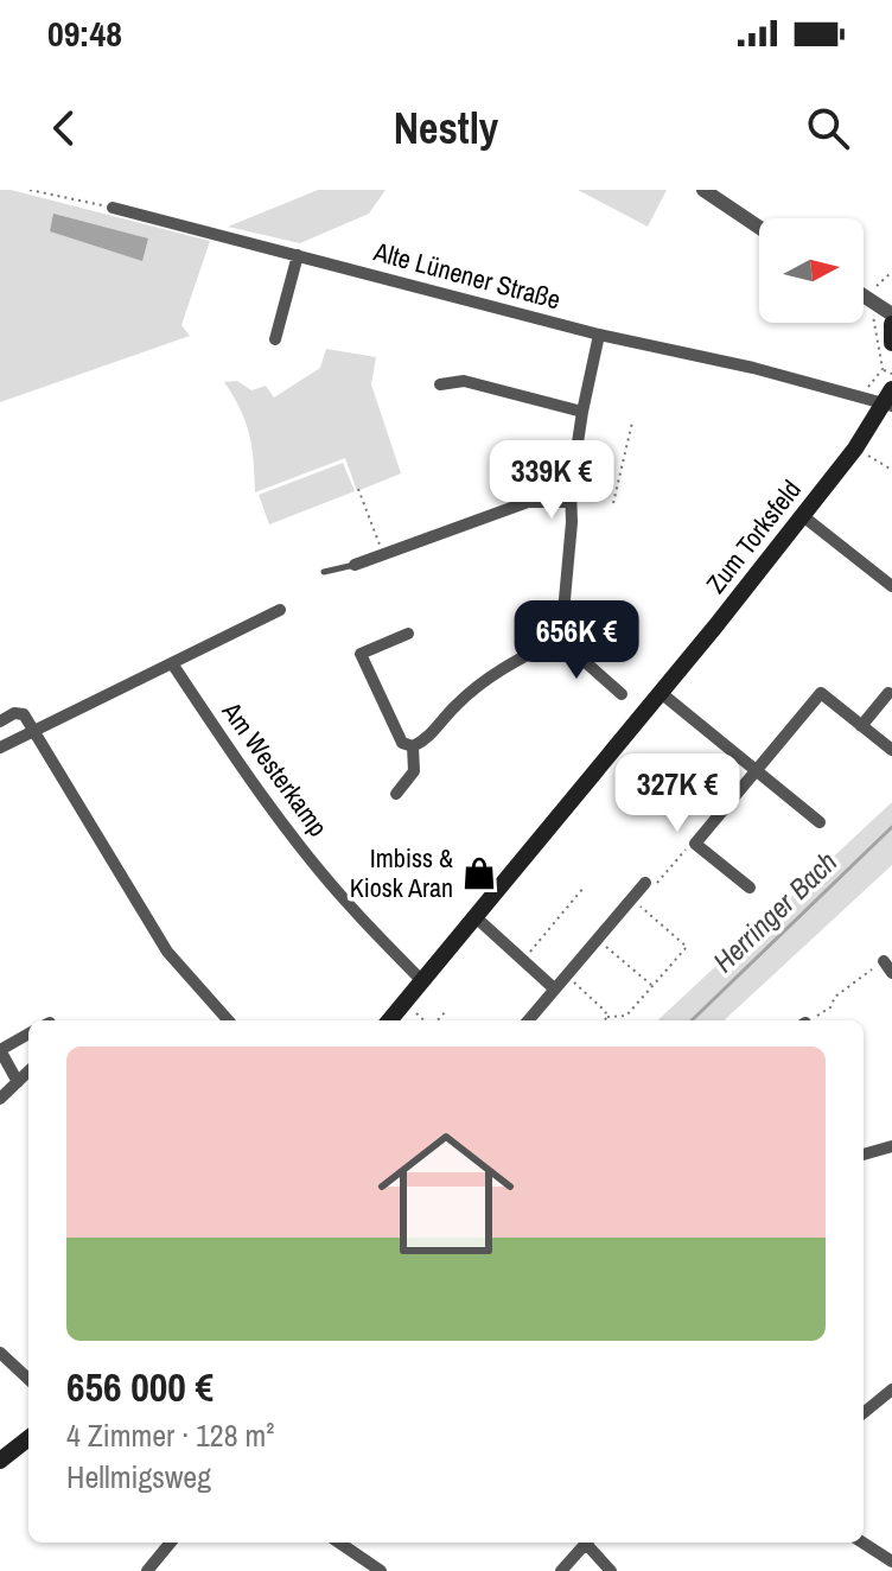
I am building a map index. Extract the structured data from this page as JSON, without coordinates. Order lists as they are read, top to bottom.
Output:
{
  "streets": {
    "main road": ["Zum Torksfeld"],
    "street": ["Alte Lünener Straße", "Am Westerkamp"]
  },
  "crossings": [
    ["Alte Lünener Straße", "Zum Torksfeld"],
    ["Zum Torksfeld", "Am Westerkamp"]
  ],
  "water": ["Herringer Bach"],
  "places": {
    "shop": ["Imbiss & Kiosk Aran"]
  },
  "north": "right",
  "page": {
    "status": "09:48",
    "header": "Nestly",
    "price": ["339K €", "656K €", "327K €"],
    "list": [
      {
        "name": "656 000 €",
        "note": "4 Zimmer · 128 m² · Hellmigsweg"
      }
    ]
  }
}
